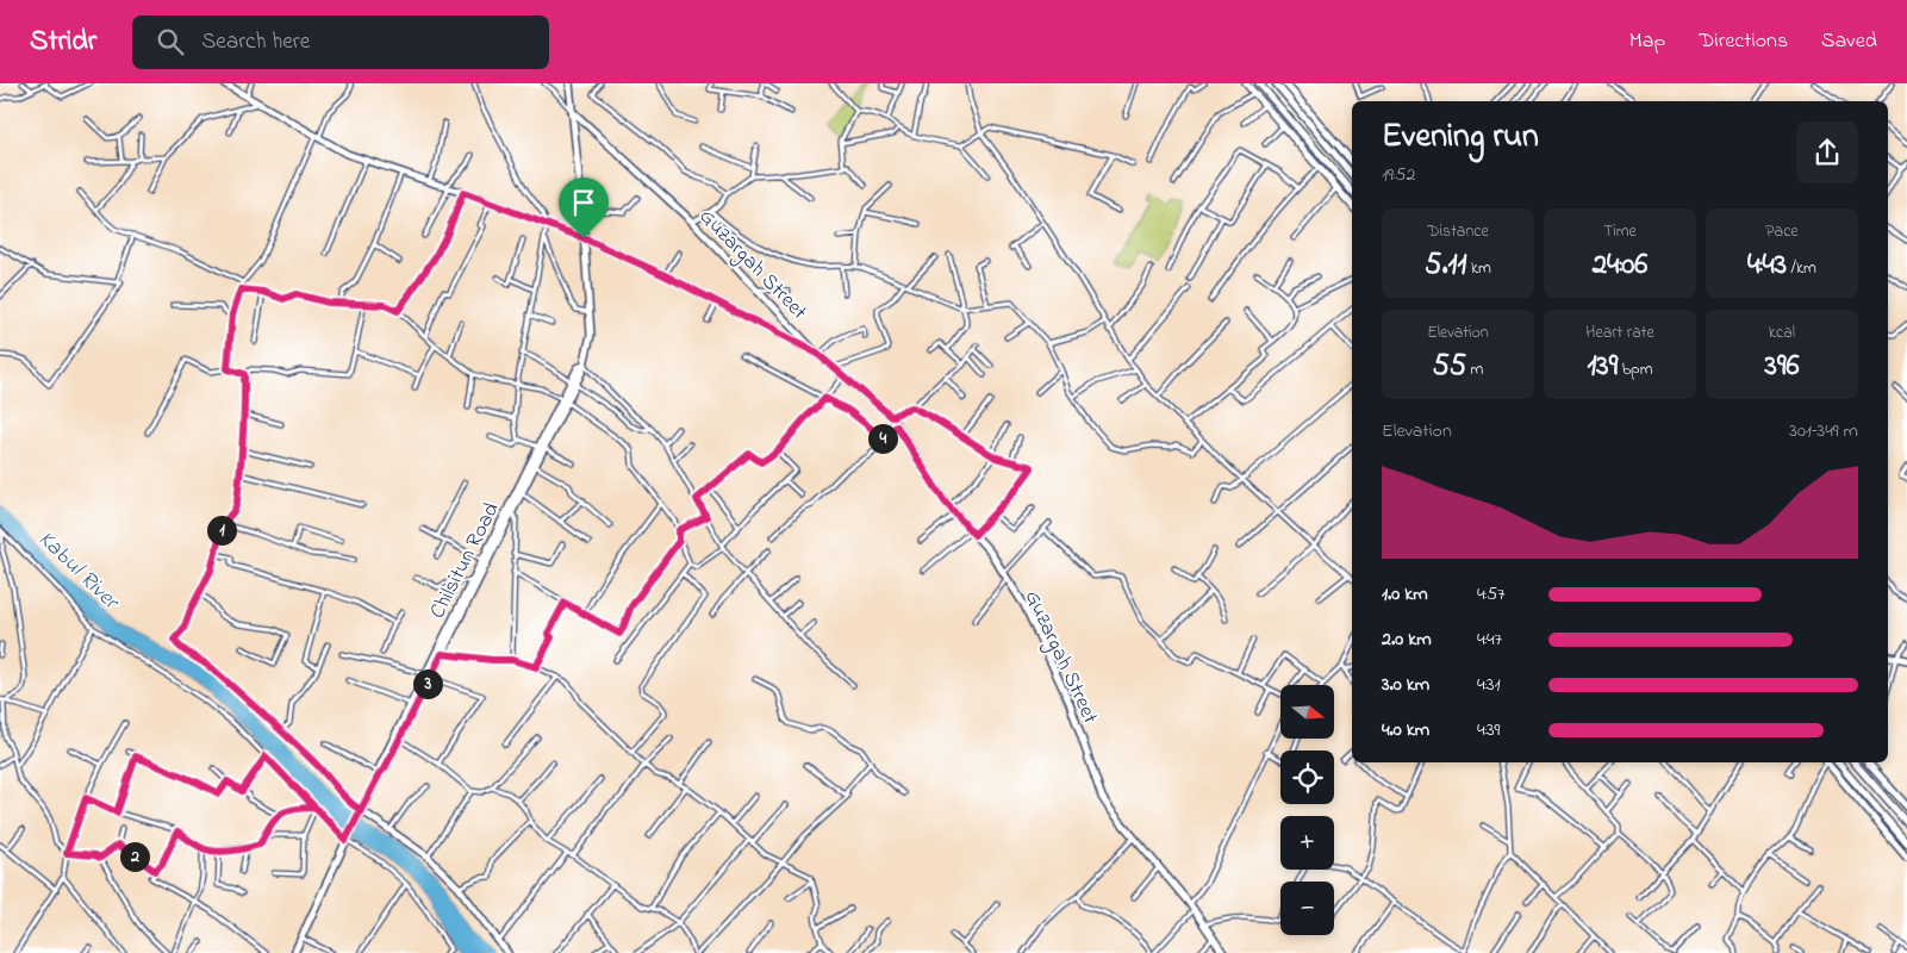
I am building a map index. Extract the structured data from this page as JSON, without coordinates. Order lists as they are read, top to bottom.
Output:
{
  "streets": {
    "main road": ["Guzargah Street", "Chilsitun Road"]
  },
  "crossings": [
    ["Guzargah Street", "Chilsitun Road"]
  ],
  "water": ["Kabul River"],
  "north": "right",
  "page": {
    "header": "Stridr",
    "search": "Search here",
    "nav": ["Map", "Directions", "Saved"],
    "heading": ["Evening run", "19:52"],
    "stats": [
      ["Distance", "5.11 km"],
      ["Time", "24:06"],
      ["Pace", "4:43 /km"],
      ["Elevation", "55 m"],
      ["Heart rate", "139 bpm"],
      ["kcal", "396"]
    ],
    "chart": ["Elevation", "301–349 m"],
    "pins": [
      "4",
      "1",
      "3",
      "2"
    ],
    "list": [
      {
        "name": "1.0 km",
        "note": "4:57"
      },
      {
        "name": "2.0 km",
        "note": "4:47"
      },
      {
        "name": "3.0 km",
        "note": "4:31"
      },
      {
        "name": "4.0 km",
        "note": "4:39"
      }
    ],
    "map_buttons": ["+", "−"]
  }
}
